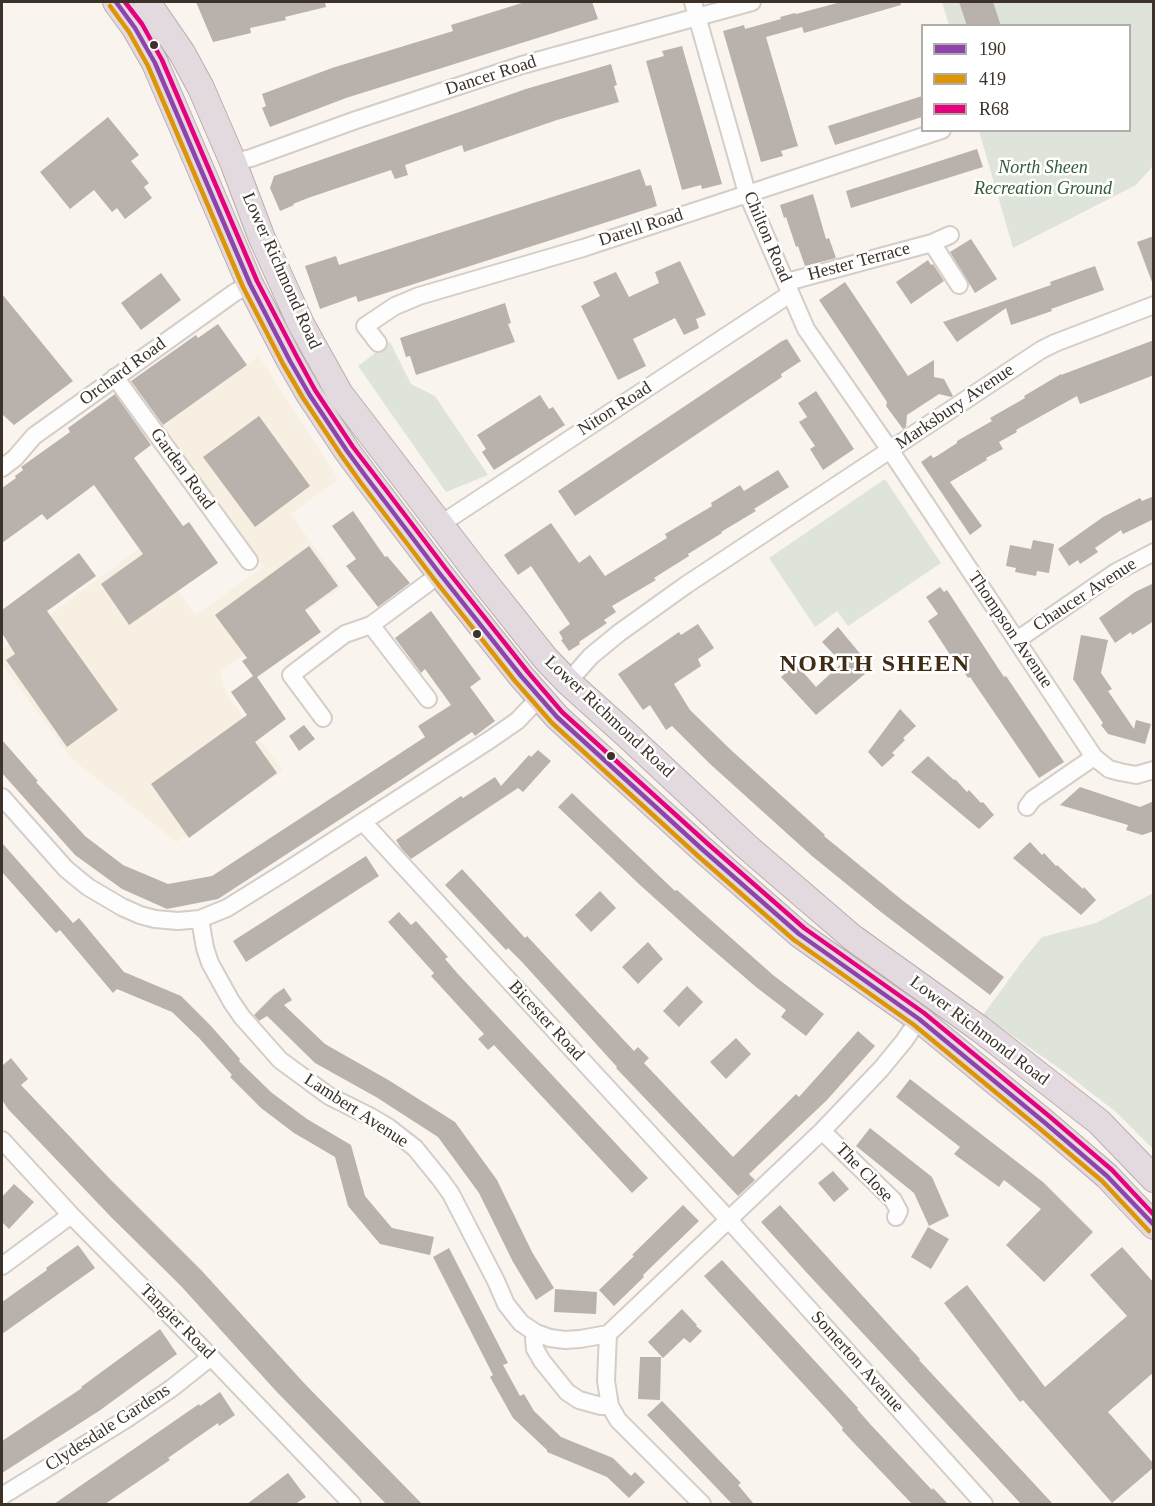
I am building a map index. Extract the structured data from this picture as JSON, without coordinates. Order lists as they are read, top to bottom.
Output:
{
  "streets": {
    "highway": ["Lower Richmond Road"],
    "street": [
      "Dancer Road",
      "Darell Road",
      "Chilton Road",
      "Hester Terrace",
      "Orchard Road",
      "Marksbury Avenue",
      "Niton Road",
      "Garden Road",
      "Chaucer Avenue",
      "Thompson Avenue",
      "Bicester Road",
      "Lambert Avenue",
      "The Close",
      "Tangier Road",
      "Somerton Avenue",
      "Clydesdale Gardens"
    ]
  },
  "crossings": [
    ["Dancer Road", "Chilton Road"],
    ["Dancer Road", "Lower Richmond Road"],
    ["Darell Road", "Chilton Road"],
    ["Chilton Road", "Hester Terrace"],
    ["Chilton Road", "Marksbury Avenue"],
    ["Chilton Road", "Niton Road"],
    ["Chilton Road", "Thompson Avenue"],
    ["Hester Terrace", "Niton Road"],
    ["Lower Richmond Road", "Orchard Road"],
    ["Lower Richmond Road", "Marksbury Avenue"],
    ["Lower Richmond Road", "Niton Road"],
    ["Orchard Road", "Garden Road"],
    ["Marksbury Avenue", "Thompson Avenue"],
    ["Chaucer Avenue", "Thompson Avenue"],
    ["Bicester Road", "Somerton Avenue"],
    ["Tangier Road", "Clydesdale Gardens"]
  ],
  "districts": ["NORTH SHEEN"],
  "parks": ["North Sheen Recreation Ground"],
  "lines": ["transit line 190", "transit line R68", "transit line 419"],
  "legend": ["190", "419", "R68"]
}
